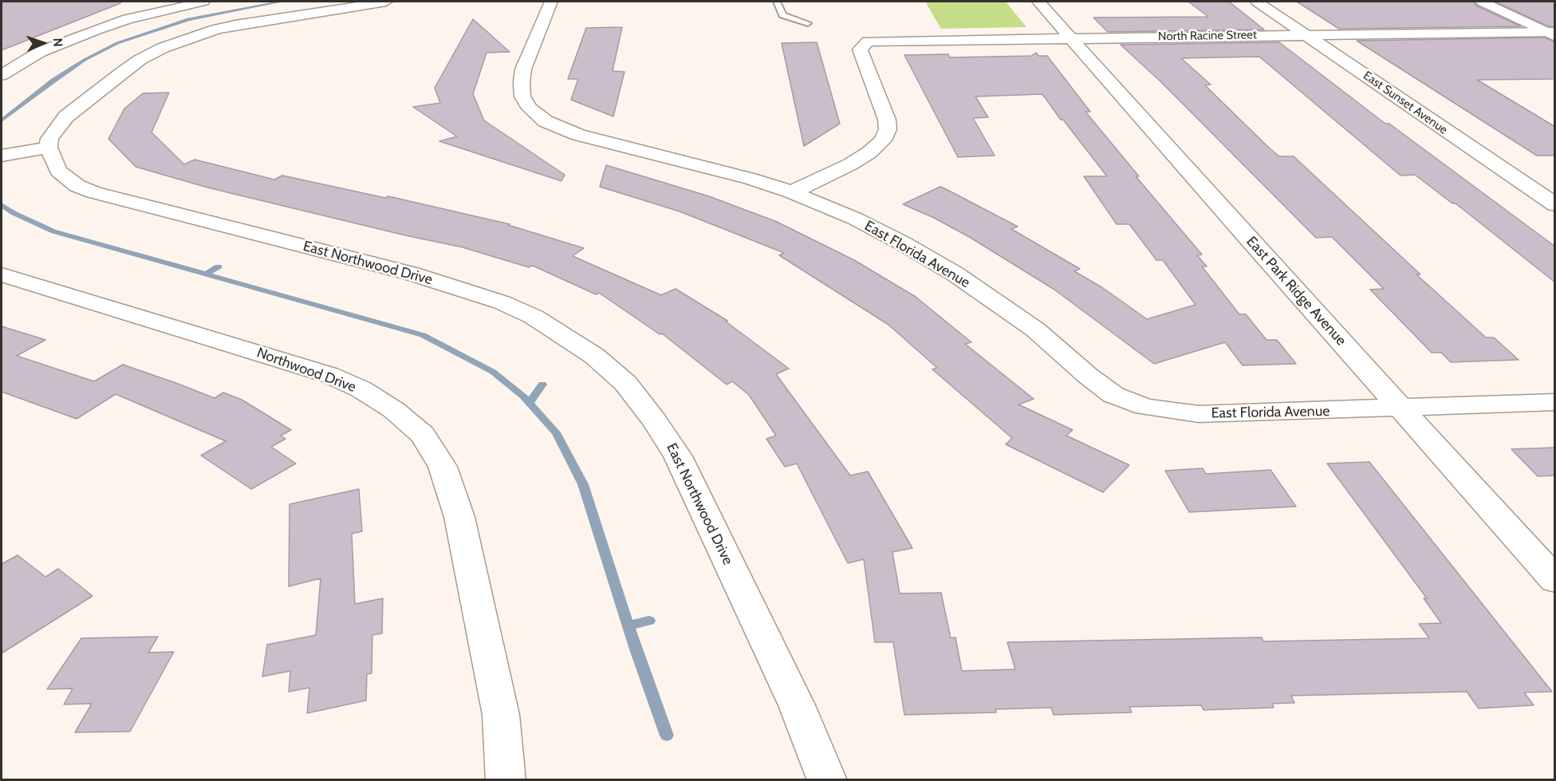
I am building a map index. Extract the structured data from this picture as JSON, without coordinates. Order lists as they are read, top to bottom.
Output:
{
  "streets": {
    "street": [
      "North Racine Street",
      "East Sunset Avenue",
      "East Florida Avenue",
      "East Northwood Drive",
      "East Park Ridge Avenue",
      "Northwood Drive"
    ]
  },
  "crossings": [
    ["North Racine Street", "East Sunset Avenue"],
    ["North Racine Street", "East Florida Avenue"],
    ["North Racine Street", "East Park Ridge Avenue"],
    ["East Florida Avenue", "East Park Ridge Avenue"]
  ],
  "north": "right"
}
